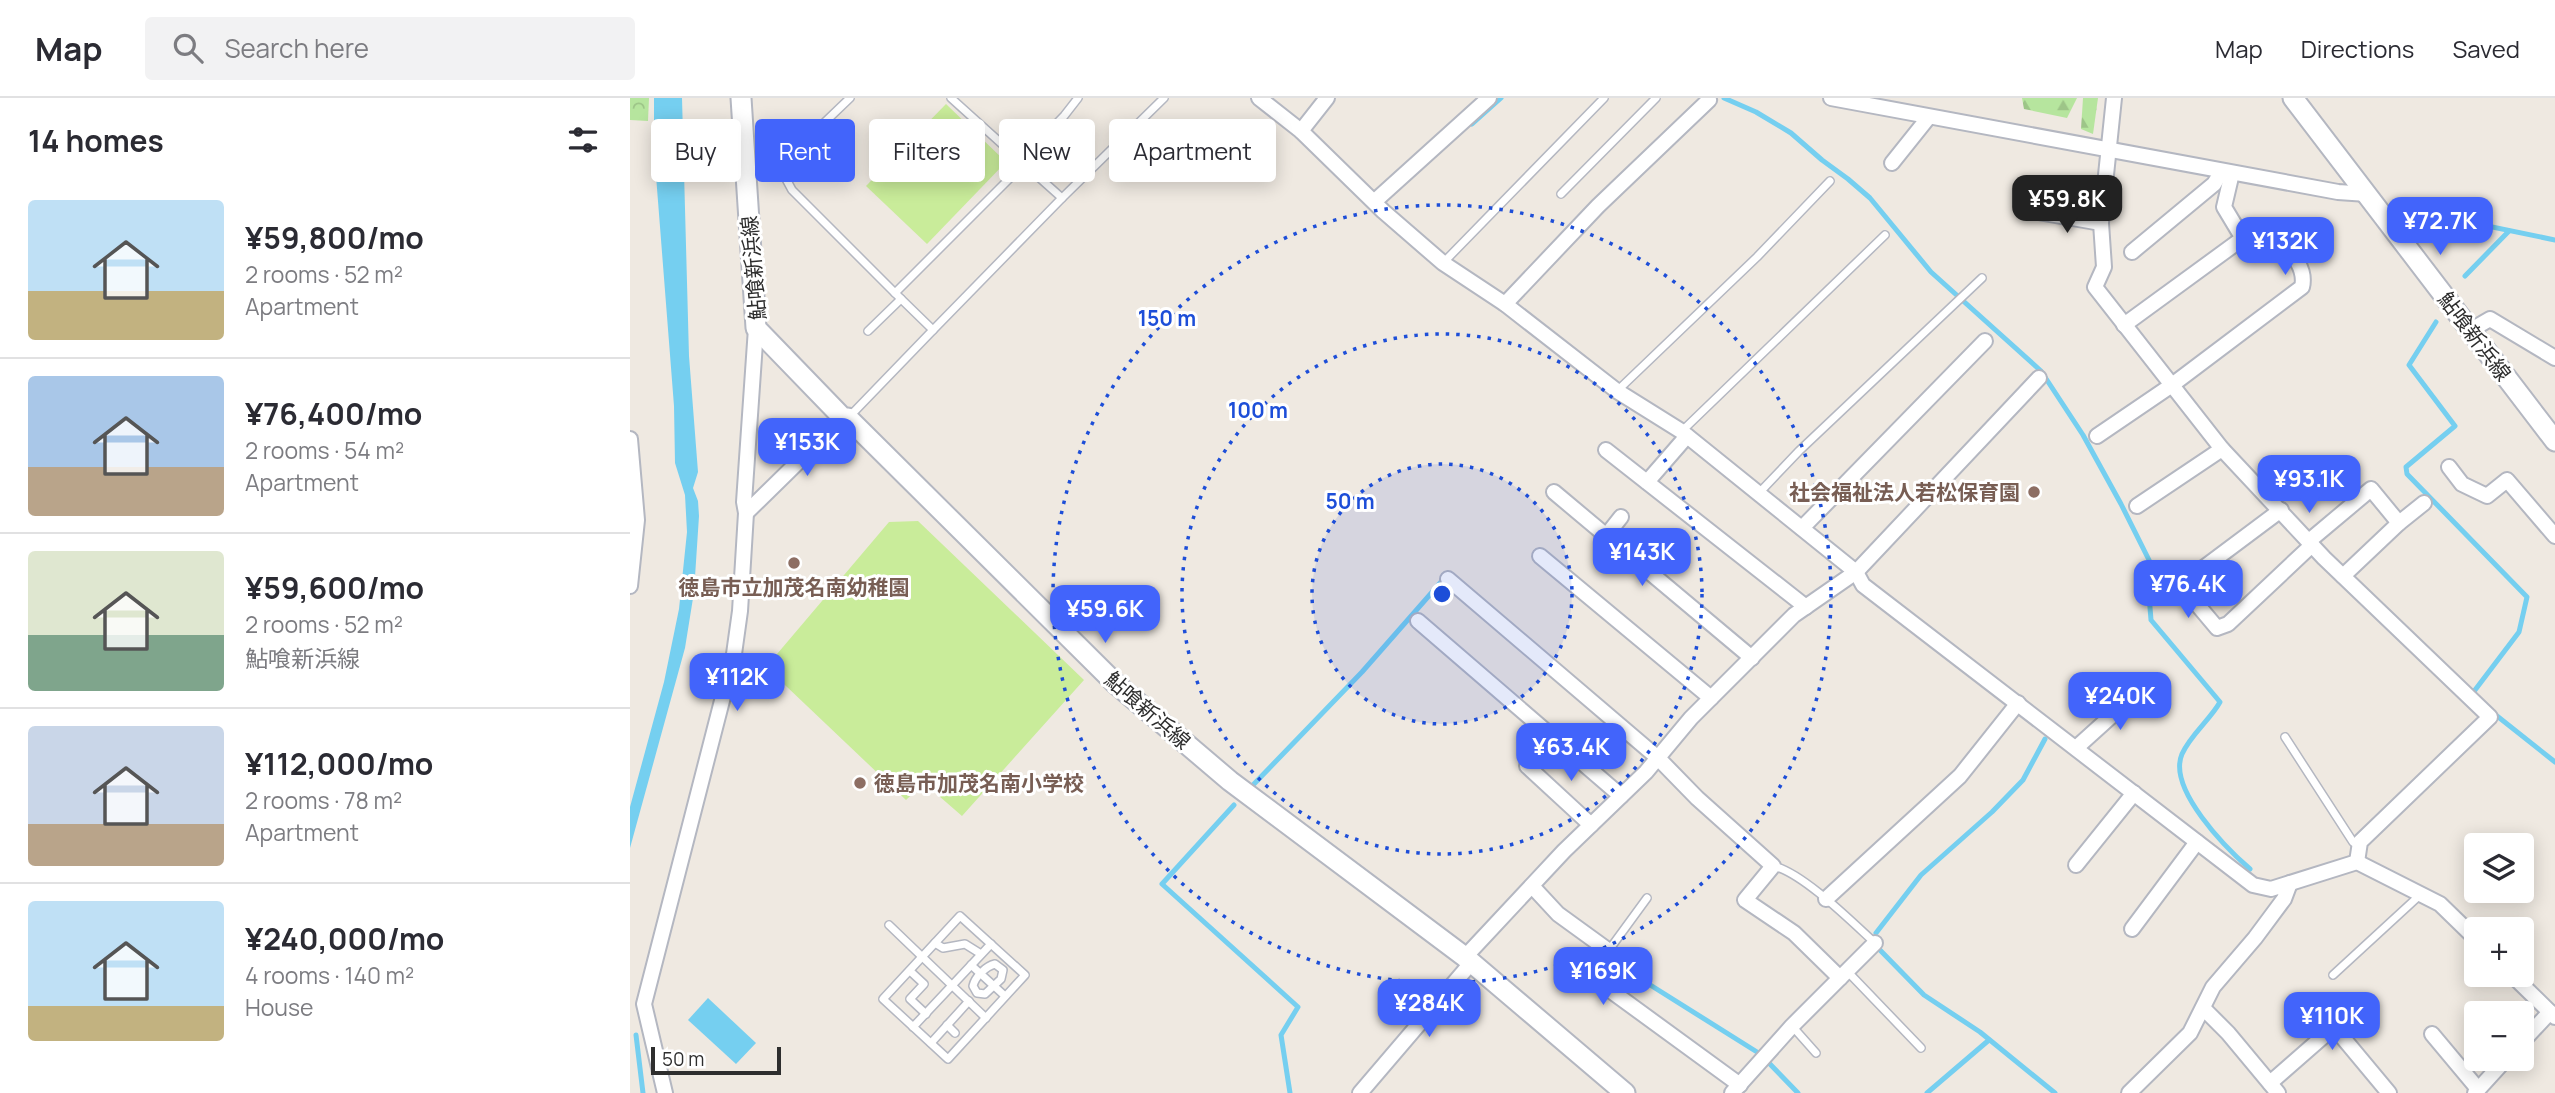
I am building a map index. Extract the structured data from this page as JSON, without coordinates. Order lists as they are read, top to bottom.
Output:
{
  "streets": {
    "main road": ["鮎喰新浜線"]
  },
  "places": ["社会福祉法人若松保育園", "徳島市立加茂名南幼稚園", "徳島市加茂名南小学校"],
  "scale_bar": "50 m",
  "page": {
    "header": "Map",
    "search": "Search here",
    "nav": ["Map", "Directions", "Saved"],
    "heading": "14 homes",
    "chip": [
      "Buy",
      "Rent",
      "Filters",
      "New",
      "Apartment"
    ],
    "price": [
      "¥59.8K",
      "¥72.7K",
      "¥132K",
      "¥153K",
      "¥93.1K",
      "¥143K",
      "¥76.4K",
      "¥59.6K",
      "¥112K",
      "¥240K",
      "¥63.4K",
      "¥169K",
      "¥284K",
      "¥110K"
    ],
    "list": [
      {
        "name": "¥59,800/mo",
        "note": "2 rooms · 52 m² · Apartment"
      },
      {
        "name": "¥76,400/mo",
        "note": "2 rooms · 54 m² · Apartment"
      },
      {
        "name": "¥59,600/mo",
        "note": "2 rooms · 52 m² · 鮎喰新浜線"
      },
      {
        "name": "¥112,000/mo",
        "note": "2 rooms · 78 m² · Apartment"
      },
      {
        "name": "¥240,000/mo",
        "note": "4 rooms · 140 m² · House"
      }
    ],
    "map_buttons": ["+", "−"],
    "scale": "50 m"
  },
  "rings": ["150 m", "100 m", "50 m"]
}
